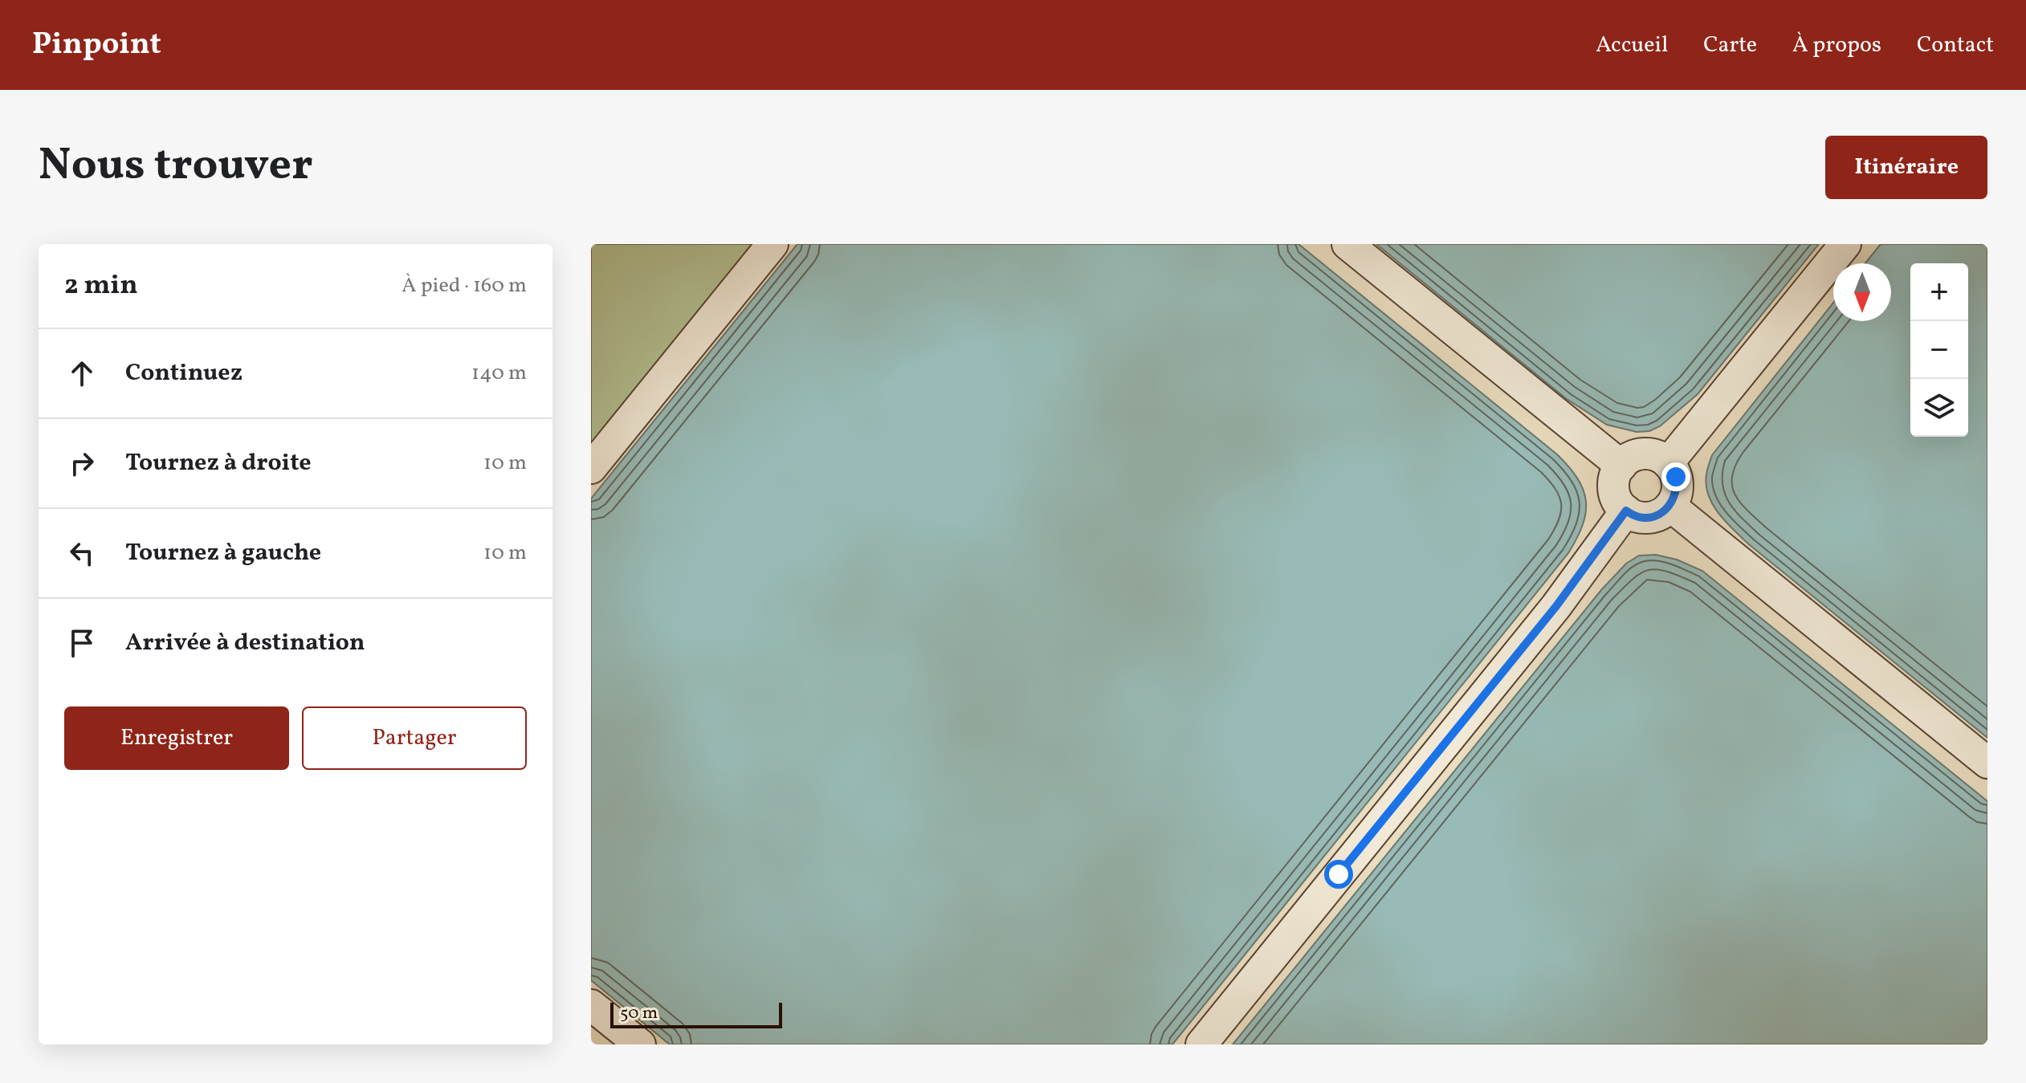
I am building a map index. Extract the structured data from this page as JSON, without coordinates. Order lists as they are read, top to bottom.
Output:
{
  "scale_bar": "50 m",
  "north": "bottom",
  "page": {
    "header": "Pinpoint",
    "nav": [
      "Accueil",
      "Carte",
      "À propos",
      "Contact"
    ],
    "title": "Nous trouver",
    "buttons": [
      "Itinéraire",
      ["Enregistrer", "Partager"]
    ],
    "heading": ["2 min", "À pied · 160 m"],
    "map_buttons": ["+", "−"],
    "list": [
      ["Continuez", "140 m"],
      ["Tournez à droite", "10 m"],
      ["Tournez à gauche", "10 m"],
      "Arrivée à destination"
    ],
    "scale": "50 m"
  }
}
